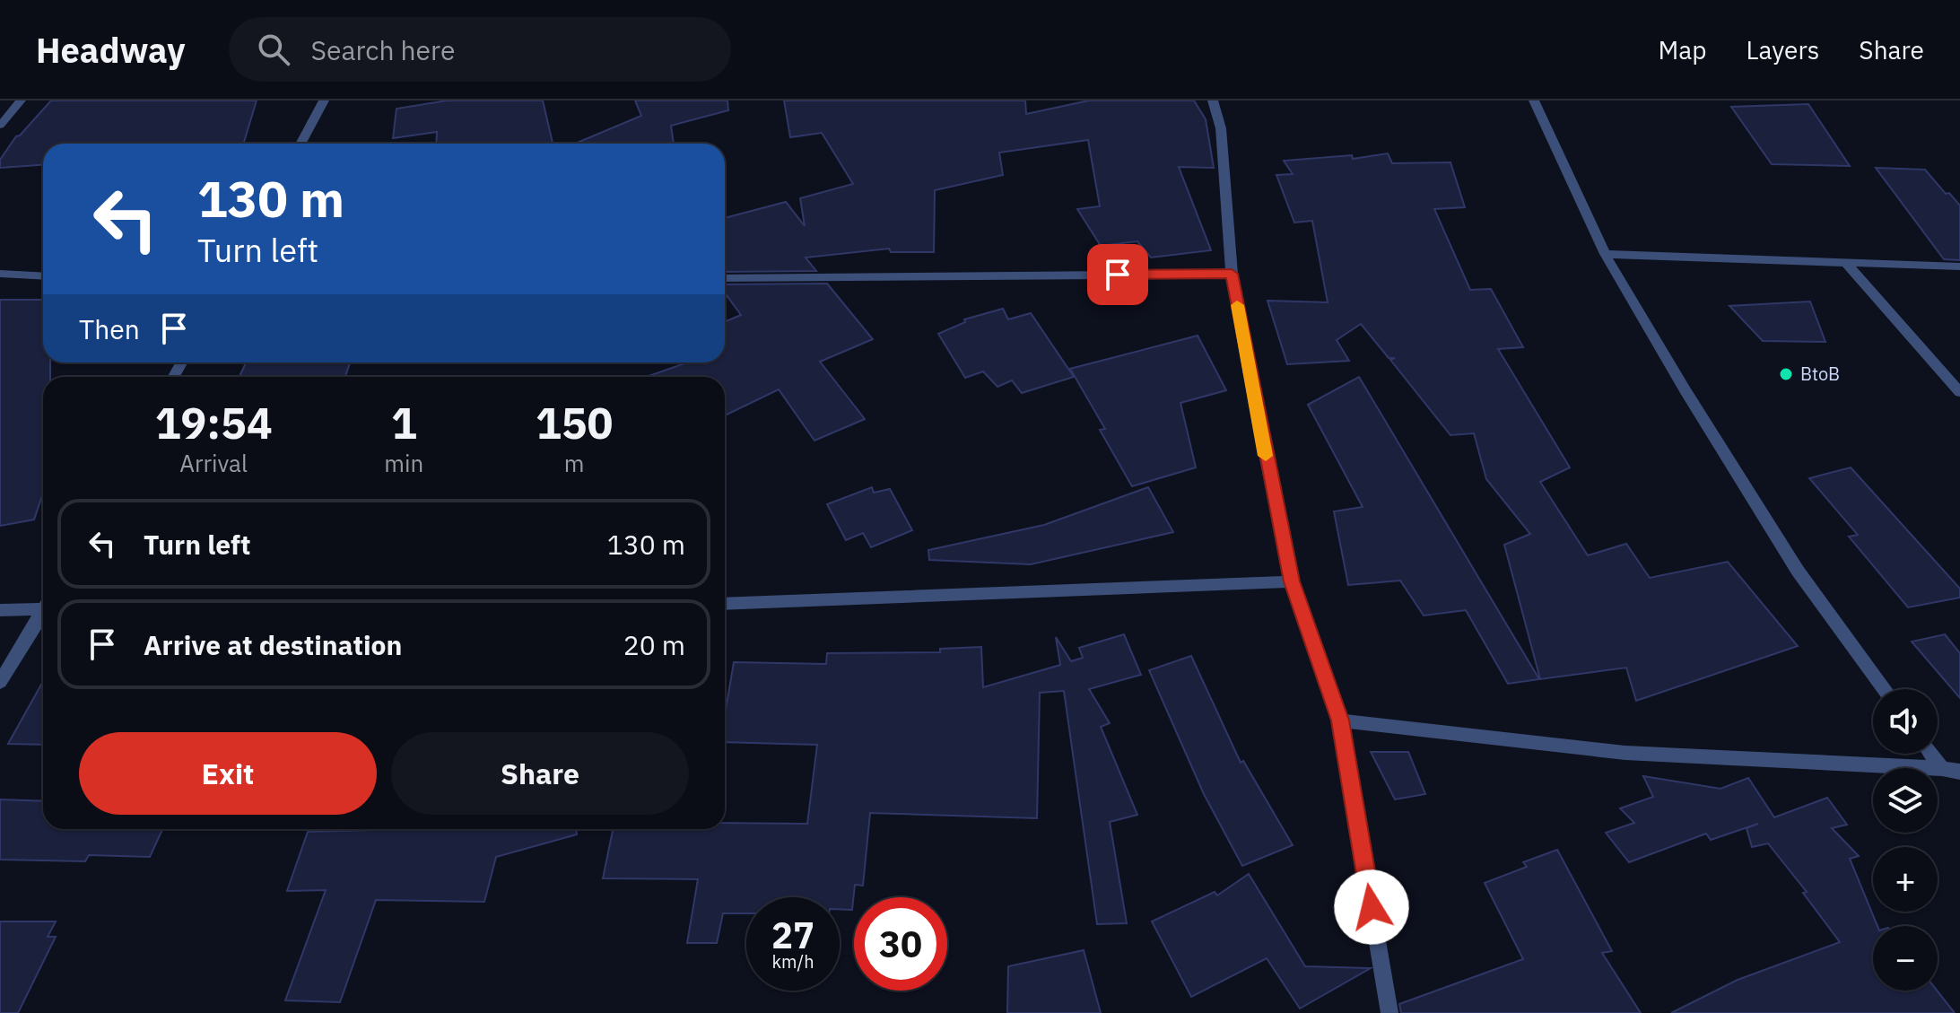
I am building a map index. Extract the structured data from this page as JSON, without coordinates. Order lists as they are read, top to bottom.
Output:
{
  "places": ["BtoB"],
  "page": {
    "header": "Headway",
    "search": "Search here",
    "nav": ["Map", "Layers", "Share"],
    "turn": ["130 m", "Turn left"],
    "then": "Then",
    "eta": [
      "19:54",
      "Arrival",
      "1",
      "min",
      "150",
      "m"
    ],
    "list": [
      {
        "name": "Turn left",
        "value": "130 m"
      },
      {
        "name": "Arrive at destination",
        "value": "20 m"
      }
    ],
    "map_buttons": ["+", "−"],
    "buttons": ["Exit", "Share"],
    "speed": "27 km/h",
    "limit": "30"
  }
}
